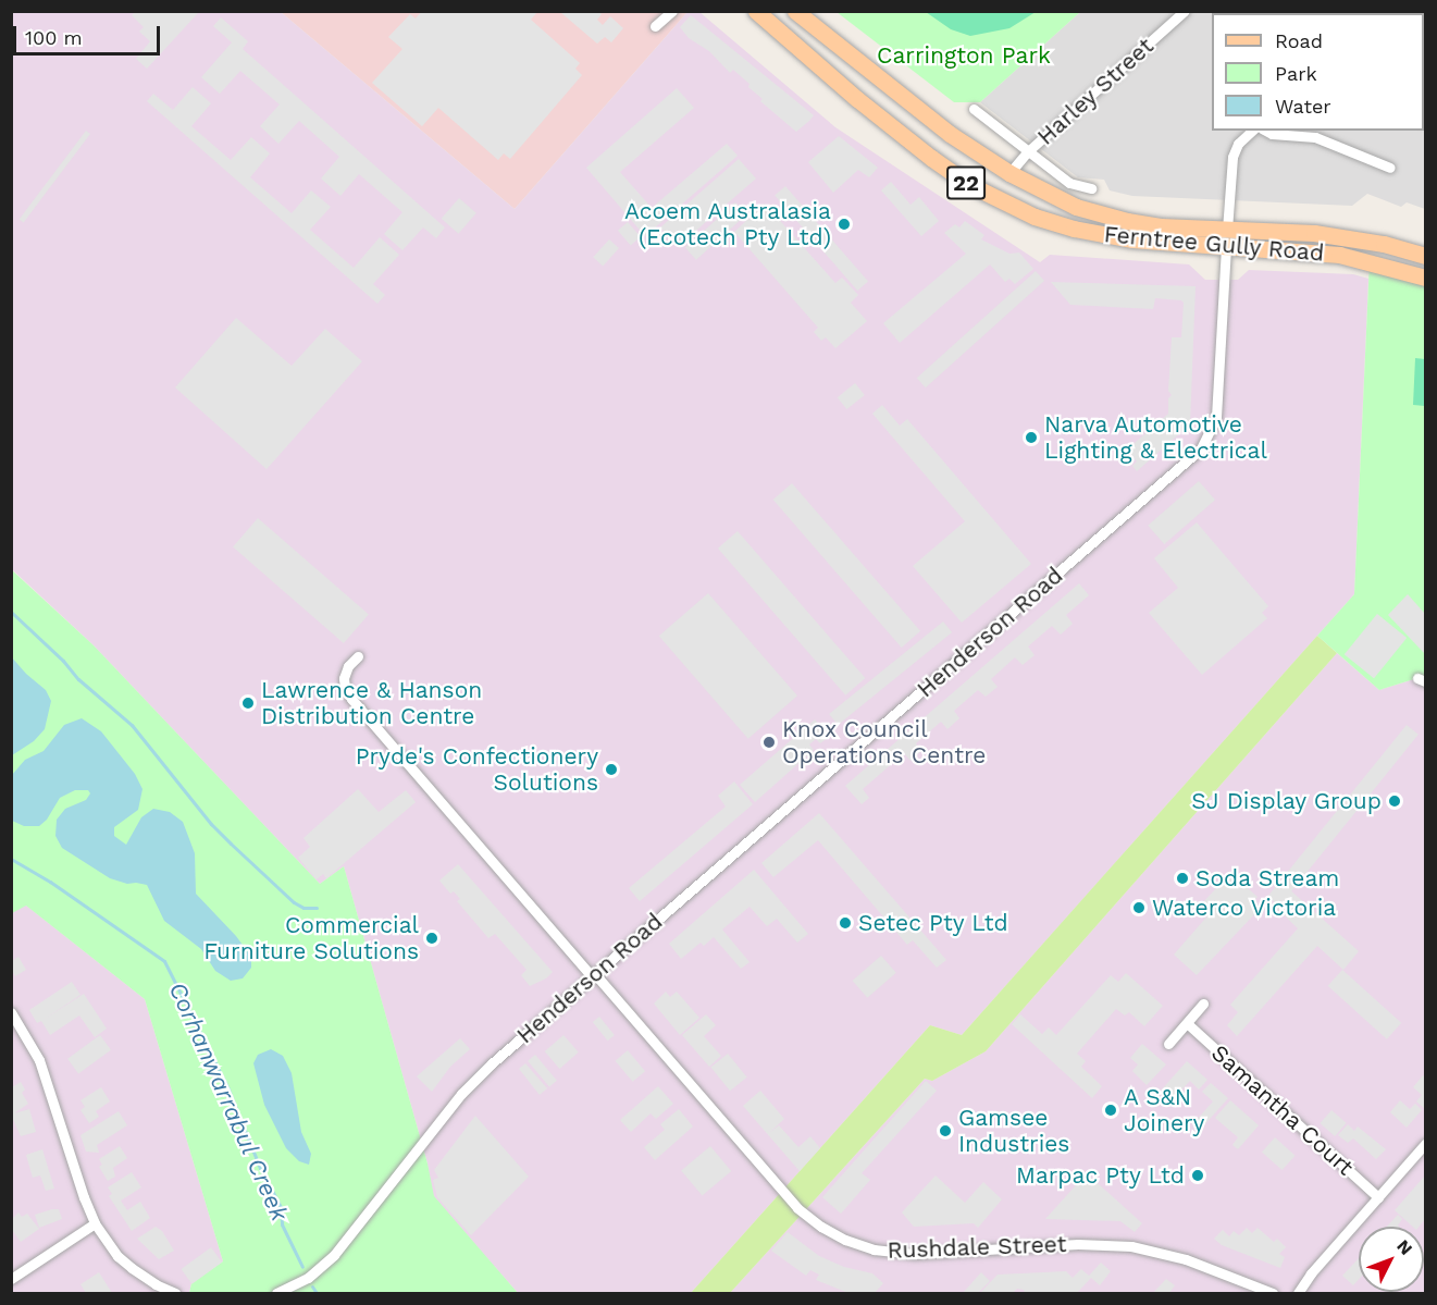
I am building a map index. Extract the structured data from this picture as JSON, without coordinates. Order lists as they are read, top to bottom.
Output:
{
  "streets": {
    "main road": ["22", "Ferntree Gully Road"],
    "street": [
      "Harley Street",
      "Henderson Road",
      "Samantha Court",
      "Rushdale Street"
    ]
  },
  "crossings": [
    ["Harley Street", "Ferntree Gully Road"],
    ["Ferntree Gully Road", "Henderson Road"],
    ["Henderson Road", "Rushdale Street"]
  ],
  "water": ["Corhanwarrabul Creek"],
  "parks": ["Carrington Park"],
  "places": [
    "Acoem Australasia (Ecotech Pty Ltd)",
    "Narva Automotive Lighting & Electrical",
    "Lawrence & Hanson Distribution Centre",
    "Knox Council Operations Centre",
    "Pryde's Confectionery Solutions",
    "SJ Display Group",
    "Soda Stream",
    "Waterco Victoria",
    "Setec Pty Ltd",
    "Commercial Furniture Solutions",
    "A S&N Joinery",
    "Gamsee Industries",
    "Marpac Pty Ltd"
  ],
  "legend": ["Road", "Park", "Water"],
  "scale_bar": "100 m",
  "north": "top right"
}
